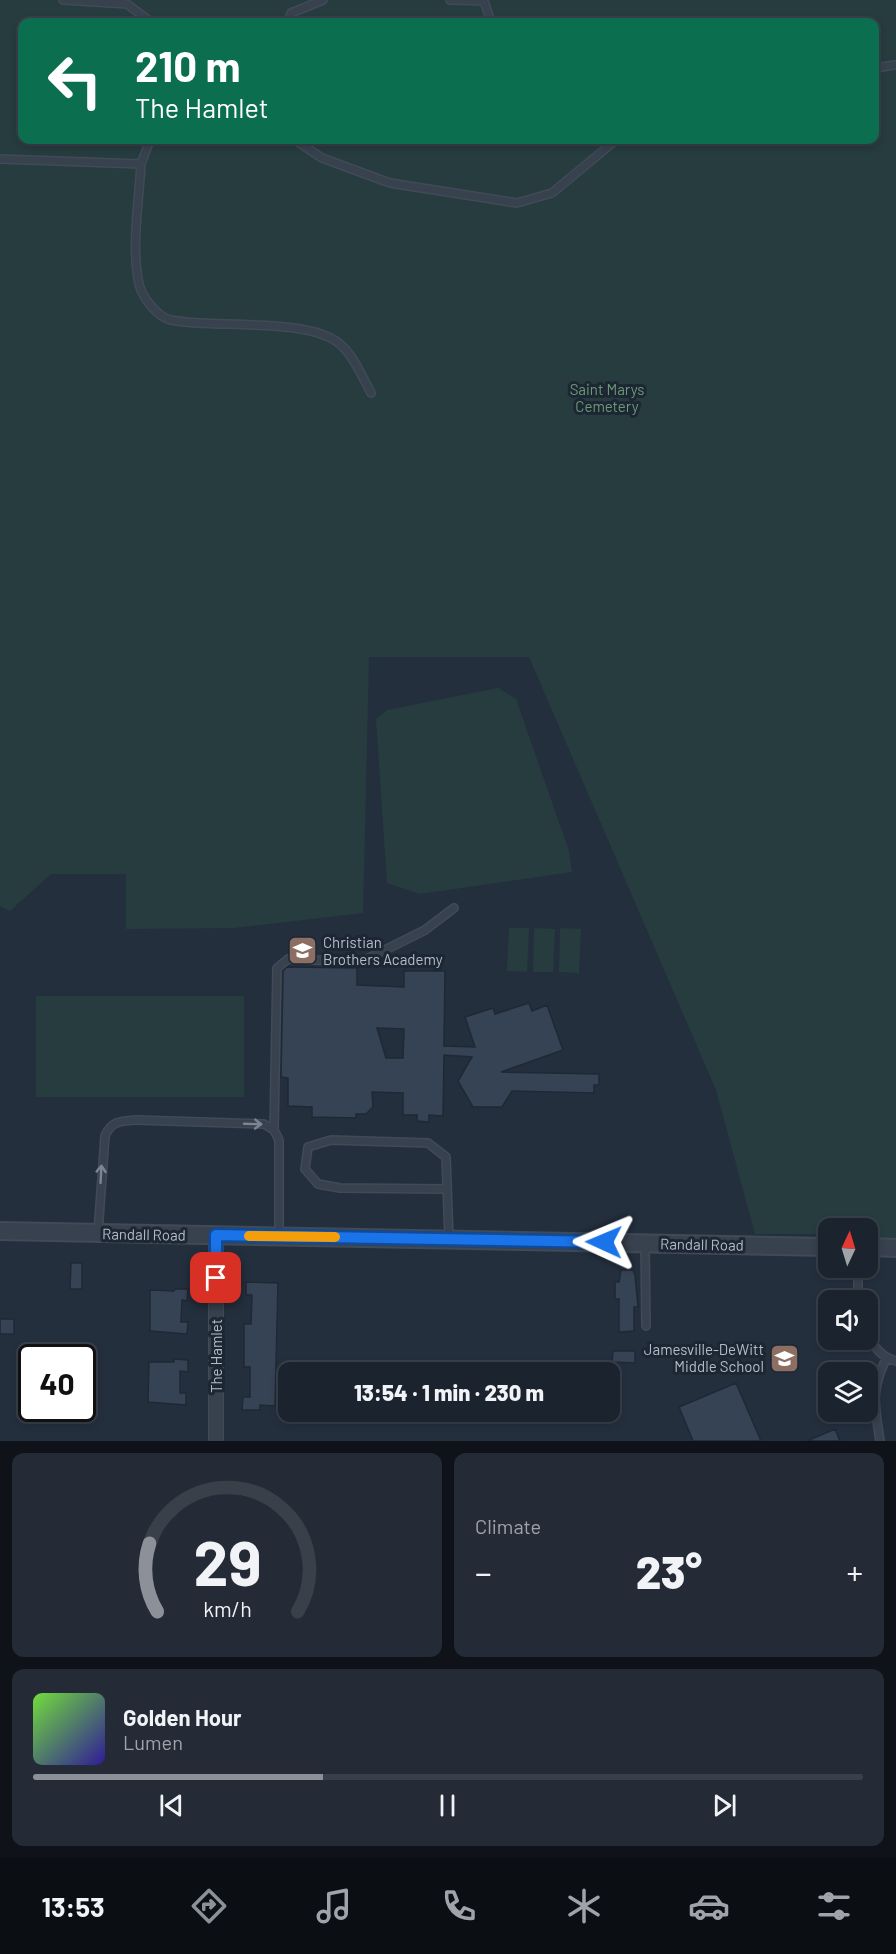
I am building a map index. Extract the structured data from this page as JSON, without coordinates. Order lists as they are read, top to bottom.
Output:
{
  "streets": {
    "street": ["Randall Road", "The Hamlet"]
  },
  "crossings": [
    ["Randall Road", "The Hamlet"]
  ],
  "parks": ["Saint Marys Cemetery"],
  "places": {
    "school or university": ["Christian Brothers Academy", "Jamesville-DeWitt Middle School"]
  },
  "north": "top",
  "page": {
    "turn": ["210 m", "The Hamlet"],
    "limit": "40",
    "trip": "13:54 · 1 min · 230 m",
    "tile": "Climate",
    "heat": ["−", "23°", "+"],
    "song": ["Golden Hour", "Lumen"],
    "tabs": "13:53",
    "gauge": ["29", "km/h"]
  }
}
